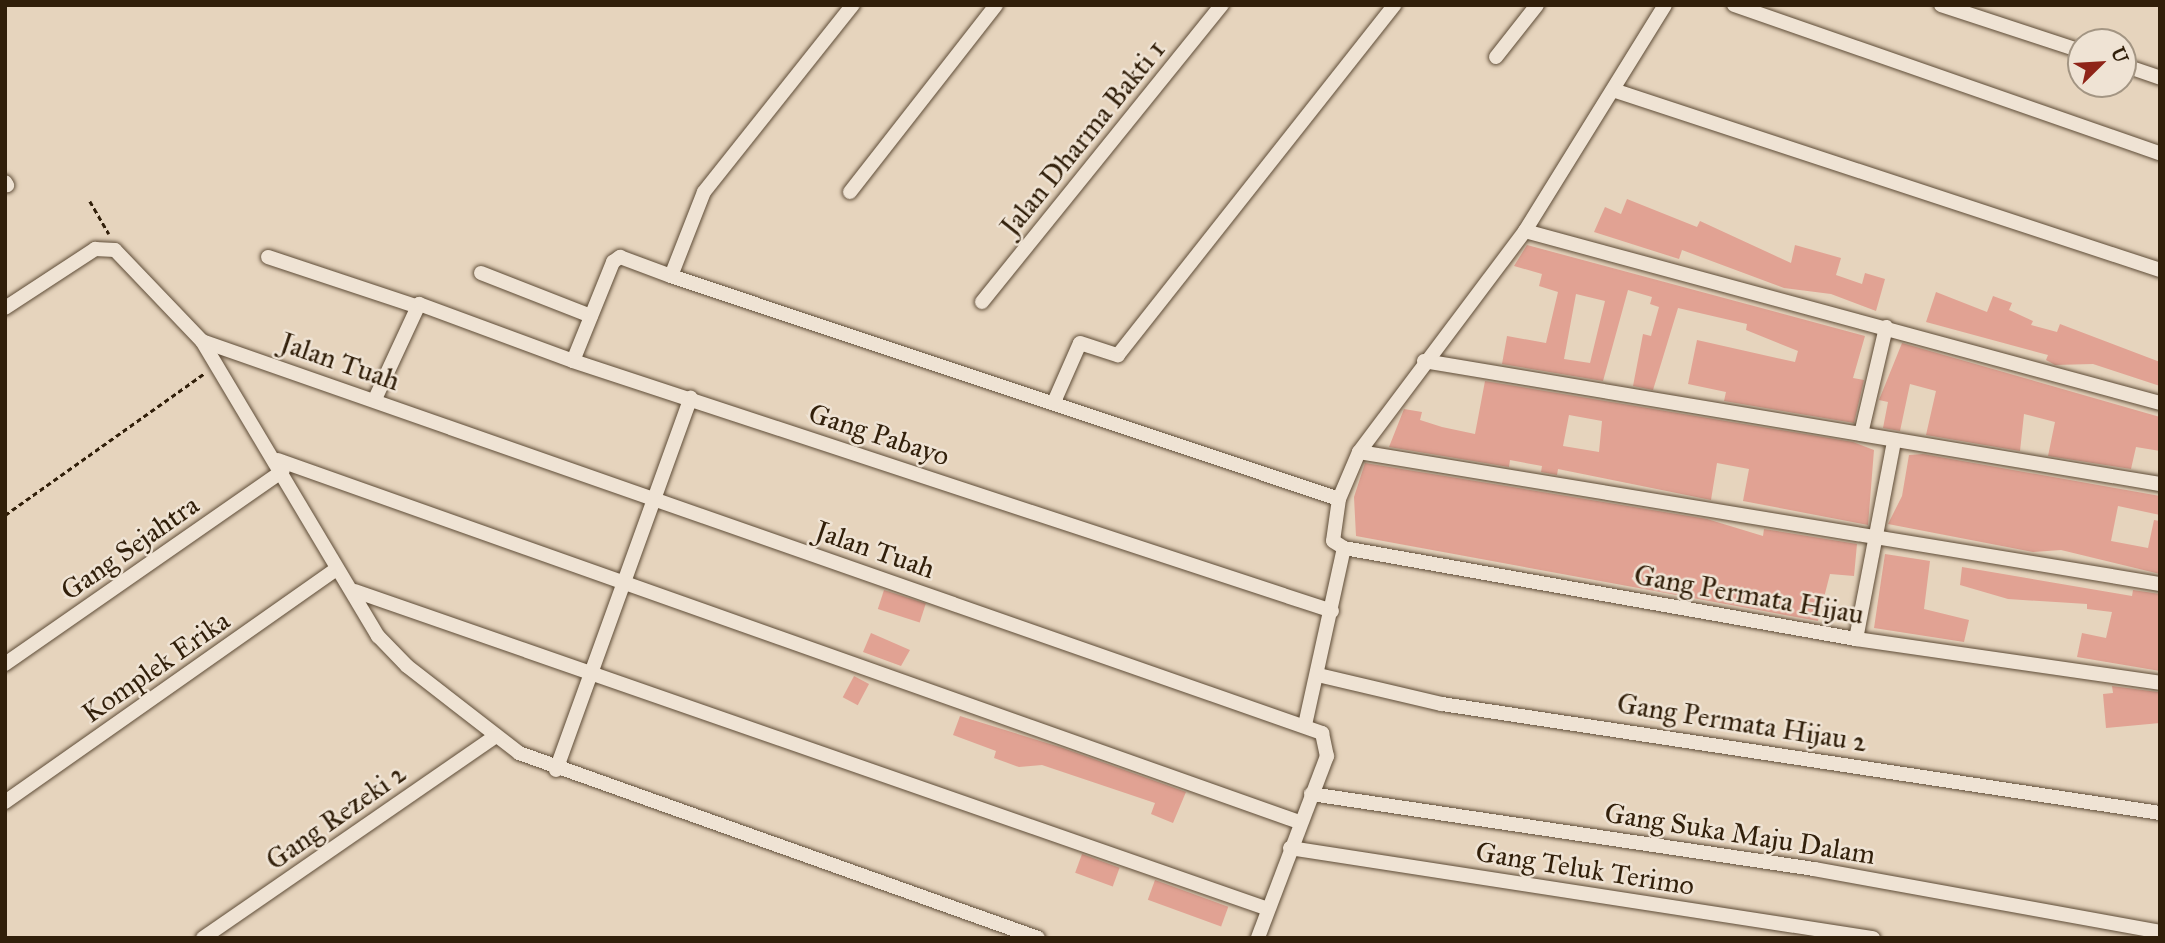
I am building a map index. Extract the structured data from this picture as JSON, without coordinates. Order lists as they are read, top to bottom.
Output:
{
  "streets": {
    "street": [
      "Jalan Dharma Bakti 1",
      "Jalan Tuah",
      "Gang Pabayo",
      "Gang Sejahtra",
      "Gang Permata Hijau",
      "Komplek Erika",
      "Gang Permata Hijau 2",
      "Gang Rezeki 2",
      "Gang Suka Maju Dalam",
      "Gang Teluk Terimo"
    ]
  },
  "crossings": [
    ["Jalan Tuah", "Gang Suka Maju Dalam"],
    ["Jalan Tuah", "Gang Teluk Terimo"]
  ],
  "north": "top right"
}
